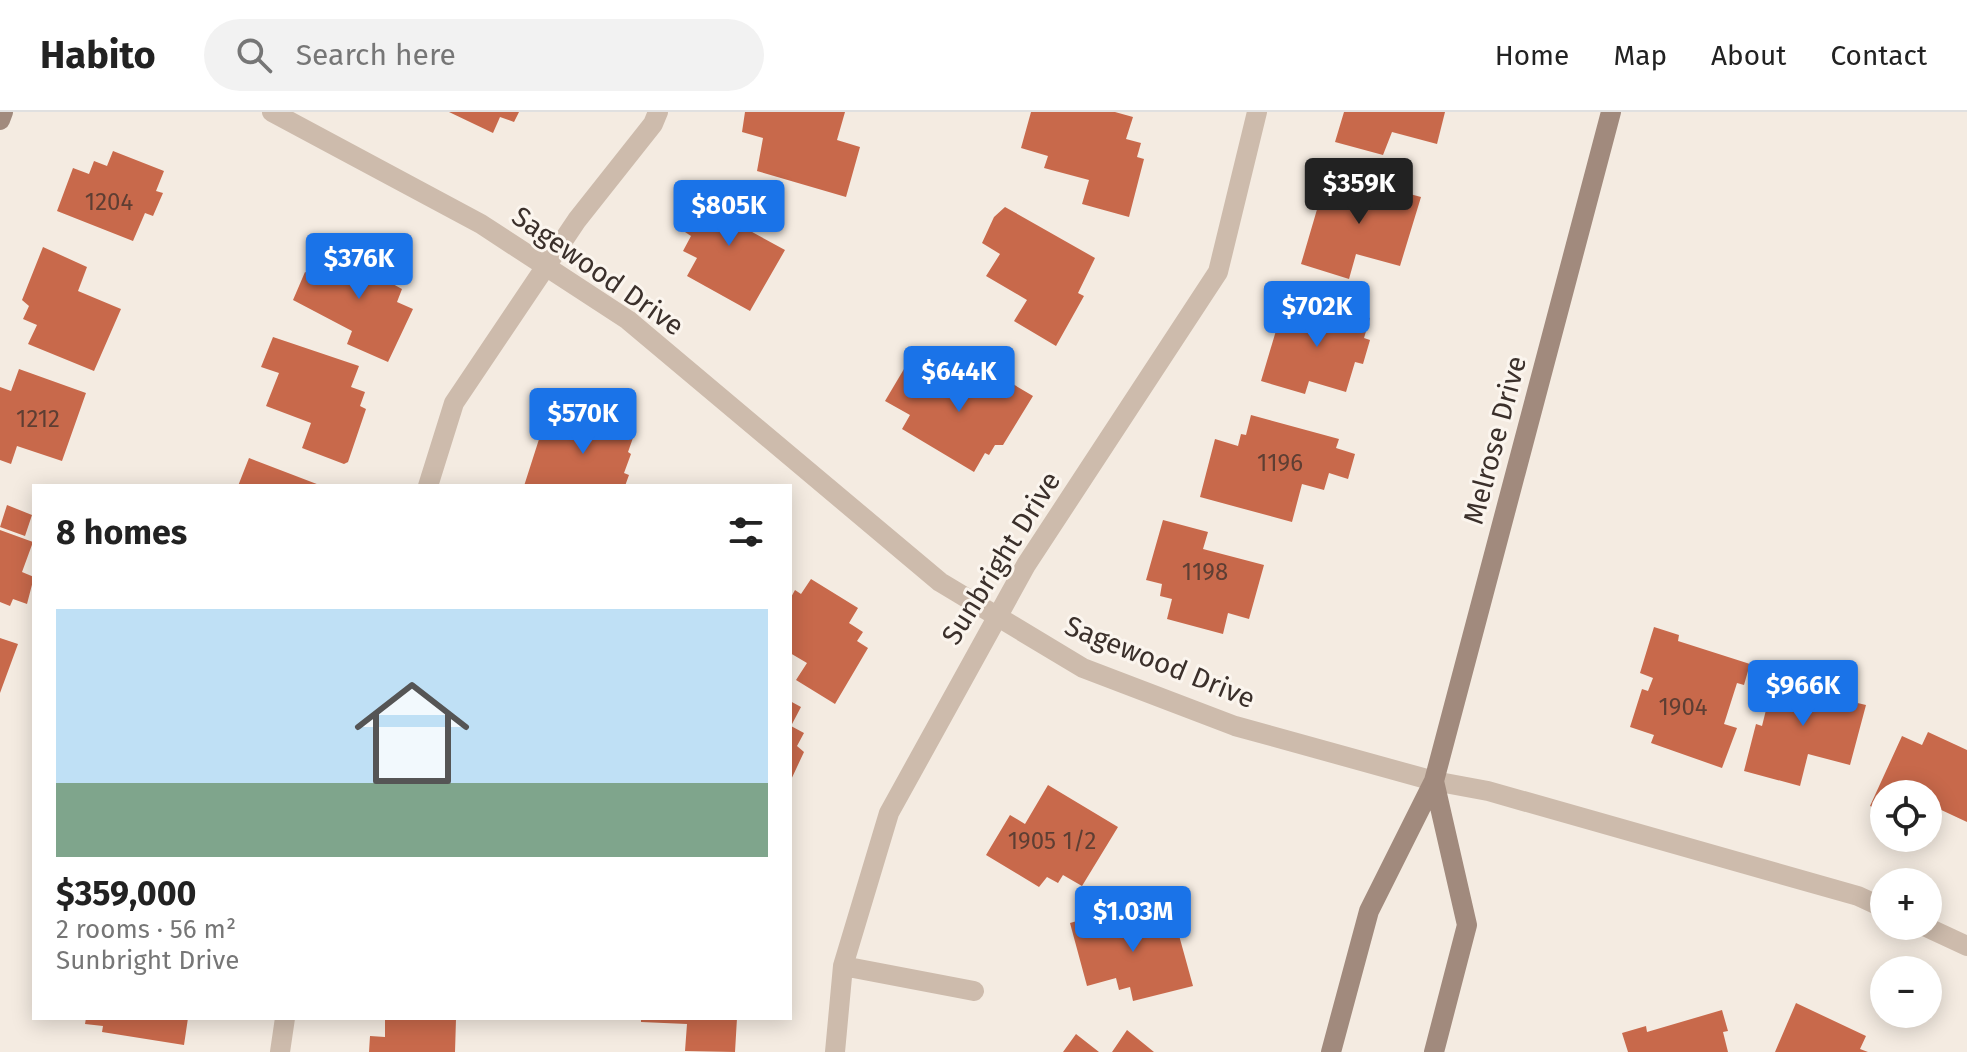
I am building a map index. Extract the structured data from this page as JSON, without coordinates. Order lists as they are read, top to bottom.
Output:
{
  "streets": {
    "main road": ["Melrose Drive"],
    "street": ["Sagewood Drive", "Sunbright Drive"]
  },
  "crossings": [
    ["Sagewood Drive", "Melrose Drive"],
    ["Sagewood Drive", "Sunbright Drive"]
  ],
  "house_numbers": [
    "1204",
    "1212",
    "1196",
    "1198",
    "1904",
    "1905 1/2"
  ],
  "page": {
    "header": "Habito",
    "search": "Search here",
    "nav": [
      "Home",
      "Map",
      "About",
      "Contact"
    ],
    "price": [
      "$359K",
      "$805K",
      "$376K",
      "$702K",
      "$644K",
      "$570K",
      "$966K",
      "$1.03M"
    ],
    "heading": "8 homes",
    "list": [
      {
        "name": "$359,000",
        "note": "2 rooms · 56 m² · Sunbright Drive"
      }
    ],
    "map_buttons": ["+", "−"]
  }
}
